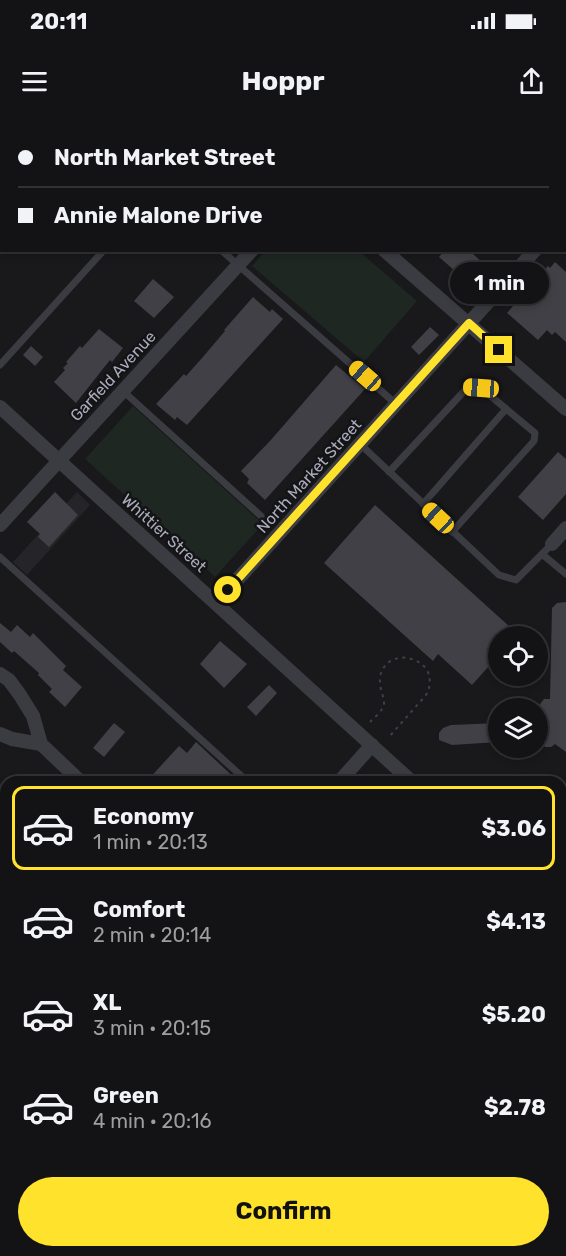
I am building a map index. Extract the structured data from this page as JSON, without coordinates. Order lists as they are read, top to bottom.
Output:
{
  "streets": {
    "street": ["Garfield Avenue", "North Market Street", "Whittier Street"]
  },
  "crossings": [
    ["Garfield Avenue", "Whittier Street"]
  ],
  "page": {
    "status": "20:11",
    "header": "Hoppr",
    "banner": ["North Market Street", "Annie Malone Drive"],
    "bubble": "1 min",
    "list": [
      {
        "name": "Economy",
        "note": "1 min · 20:13",
        "value": "$3.06"
      },
      {
        "name": "Comfort",
        "note": "2 min · 20:14",
        "value": "$4.13"
      },
      {
        "name": "XL",
        "note": "3 min · 20:15",
        "value": "$5.20"
      },
      {
        "name": "Green",
        "note": "4 min · 20:16",
        "value": "$2.78"
      }
    ],
    "buttons": "Confirm"
  }
}
